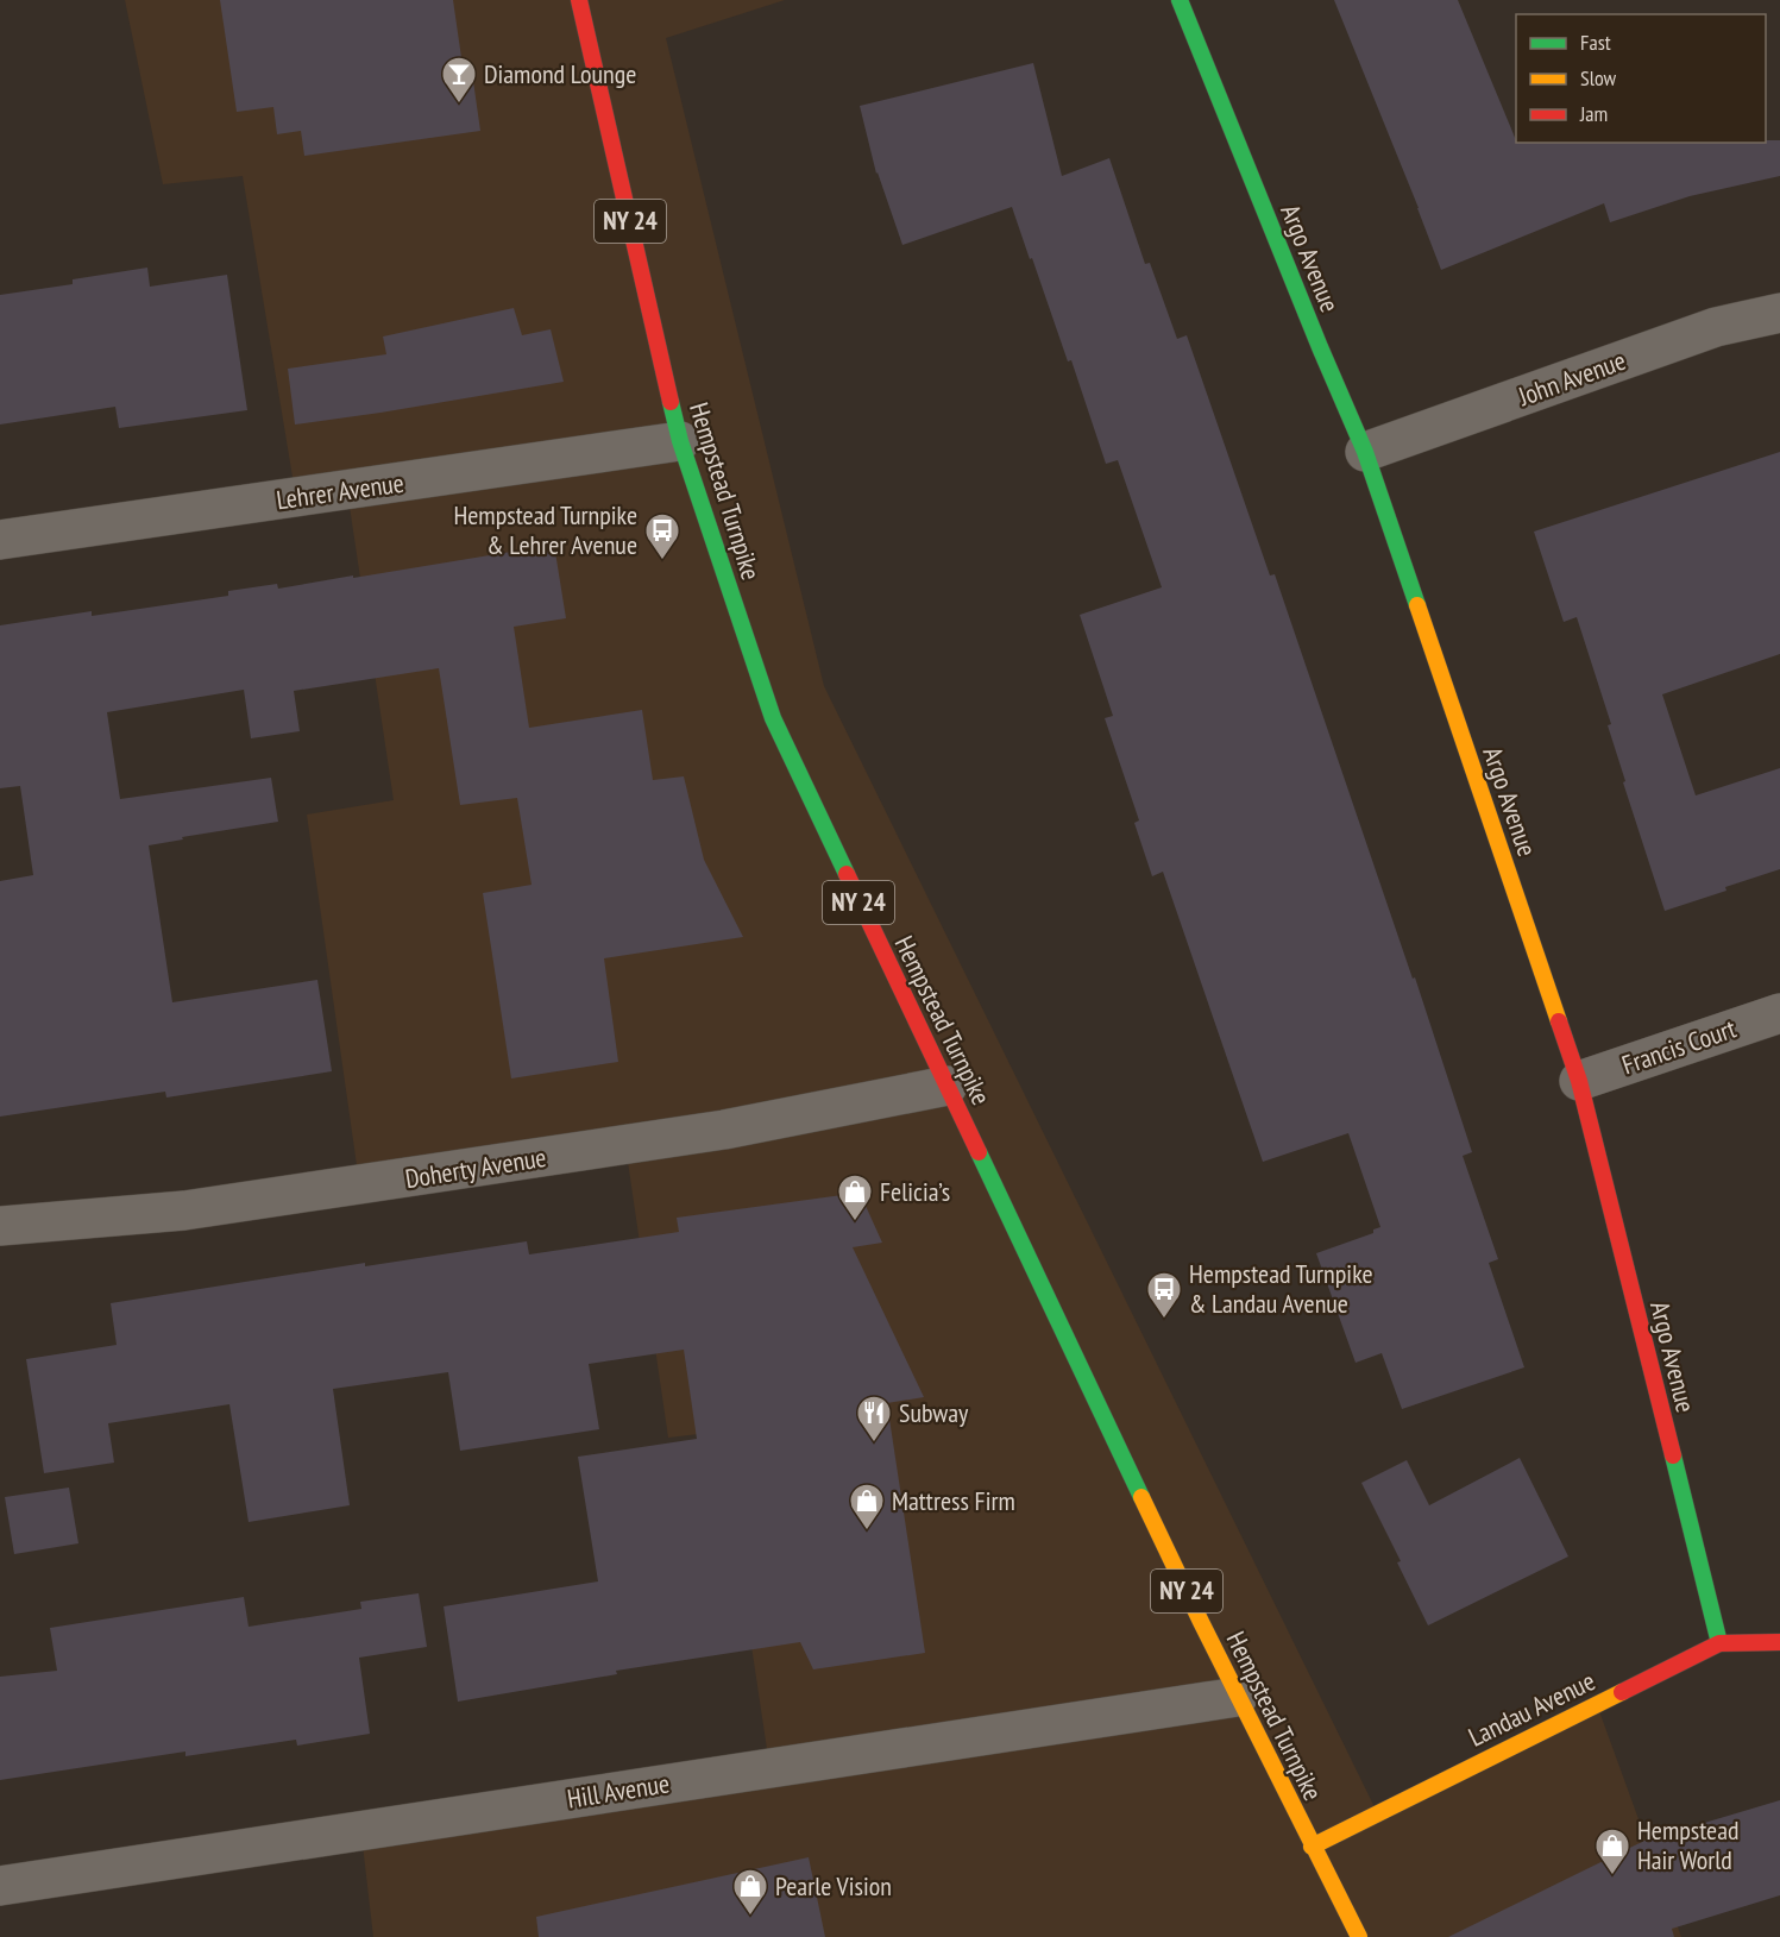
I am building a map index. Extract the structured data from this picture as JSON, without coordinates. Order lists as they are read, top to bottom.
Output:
{
  "streets": {
    "street": [
      "NY 24",
      "Argo Avenue",
      "John Avenue",
      "Lehrer Avenue",
      "Hempstead Turnpike",
      "Francis Court",
      "Doherty Avenue",
      "Landau Avenue",
      "Hill Avenue"
    ]
  },
  "crossings": [
    ["Argo Avenue", "John Avenue"],
    ["Argo Avenue", "Francis Court"],
    ["Argo Avenue", "Landau Avenue"],
    ["Lehrer Avenue", "Hempstead Turnpike"],
    ["Hempstead Turnpike", "Doherty Avenue"],
    ["Hempstead Turnpike", "Landau Avenue"],
    ["Hempstead Turnpike", "Hill Avenue"]
  ],
  "places": {
    "bar": ["Diamond Lounge"],
    "bus stop": ["Hempstead Turnpike & Lehrer Avenue", "Hempstead Turnpike & Landau Avenue"],
    "shop": [
      "Felicia’s",
      "Mattress Firm",
      "Hempstead Hair World",
      "Pearle Vision"
    ],
    "restaurant": ["Subway"]
  },
  "legend": ["Fast", "Slow", "Jam"]
}
